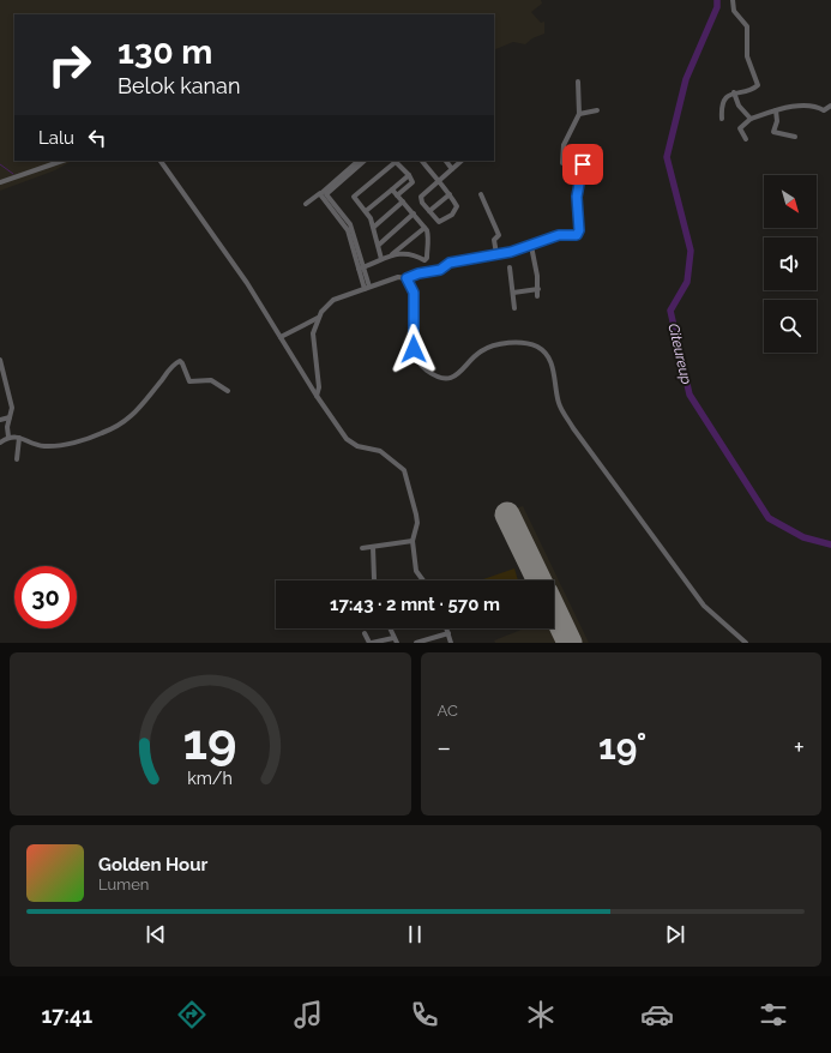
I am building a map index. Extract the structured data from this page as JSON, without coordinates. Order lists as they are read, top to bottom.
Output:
{
  "water": ["Citeureup"],
  "north": "bottom right",
  "page": {
    "turn": ["130 m", "Belok kanan"],
    "then": "Lalu",
    "limit": "30",
    "trip": "17:43 · 2 mnt · 570 m",
    "tile": "AC",
    "heat": ["−", "19°", "+"],
    "song": ["Golden Hour", "Lumen"],
    "tabs": "17:41",
    "gauge": ["19", "km/h"]
  }
}
